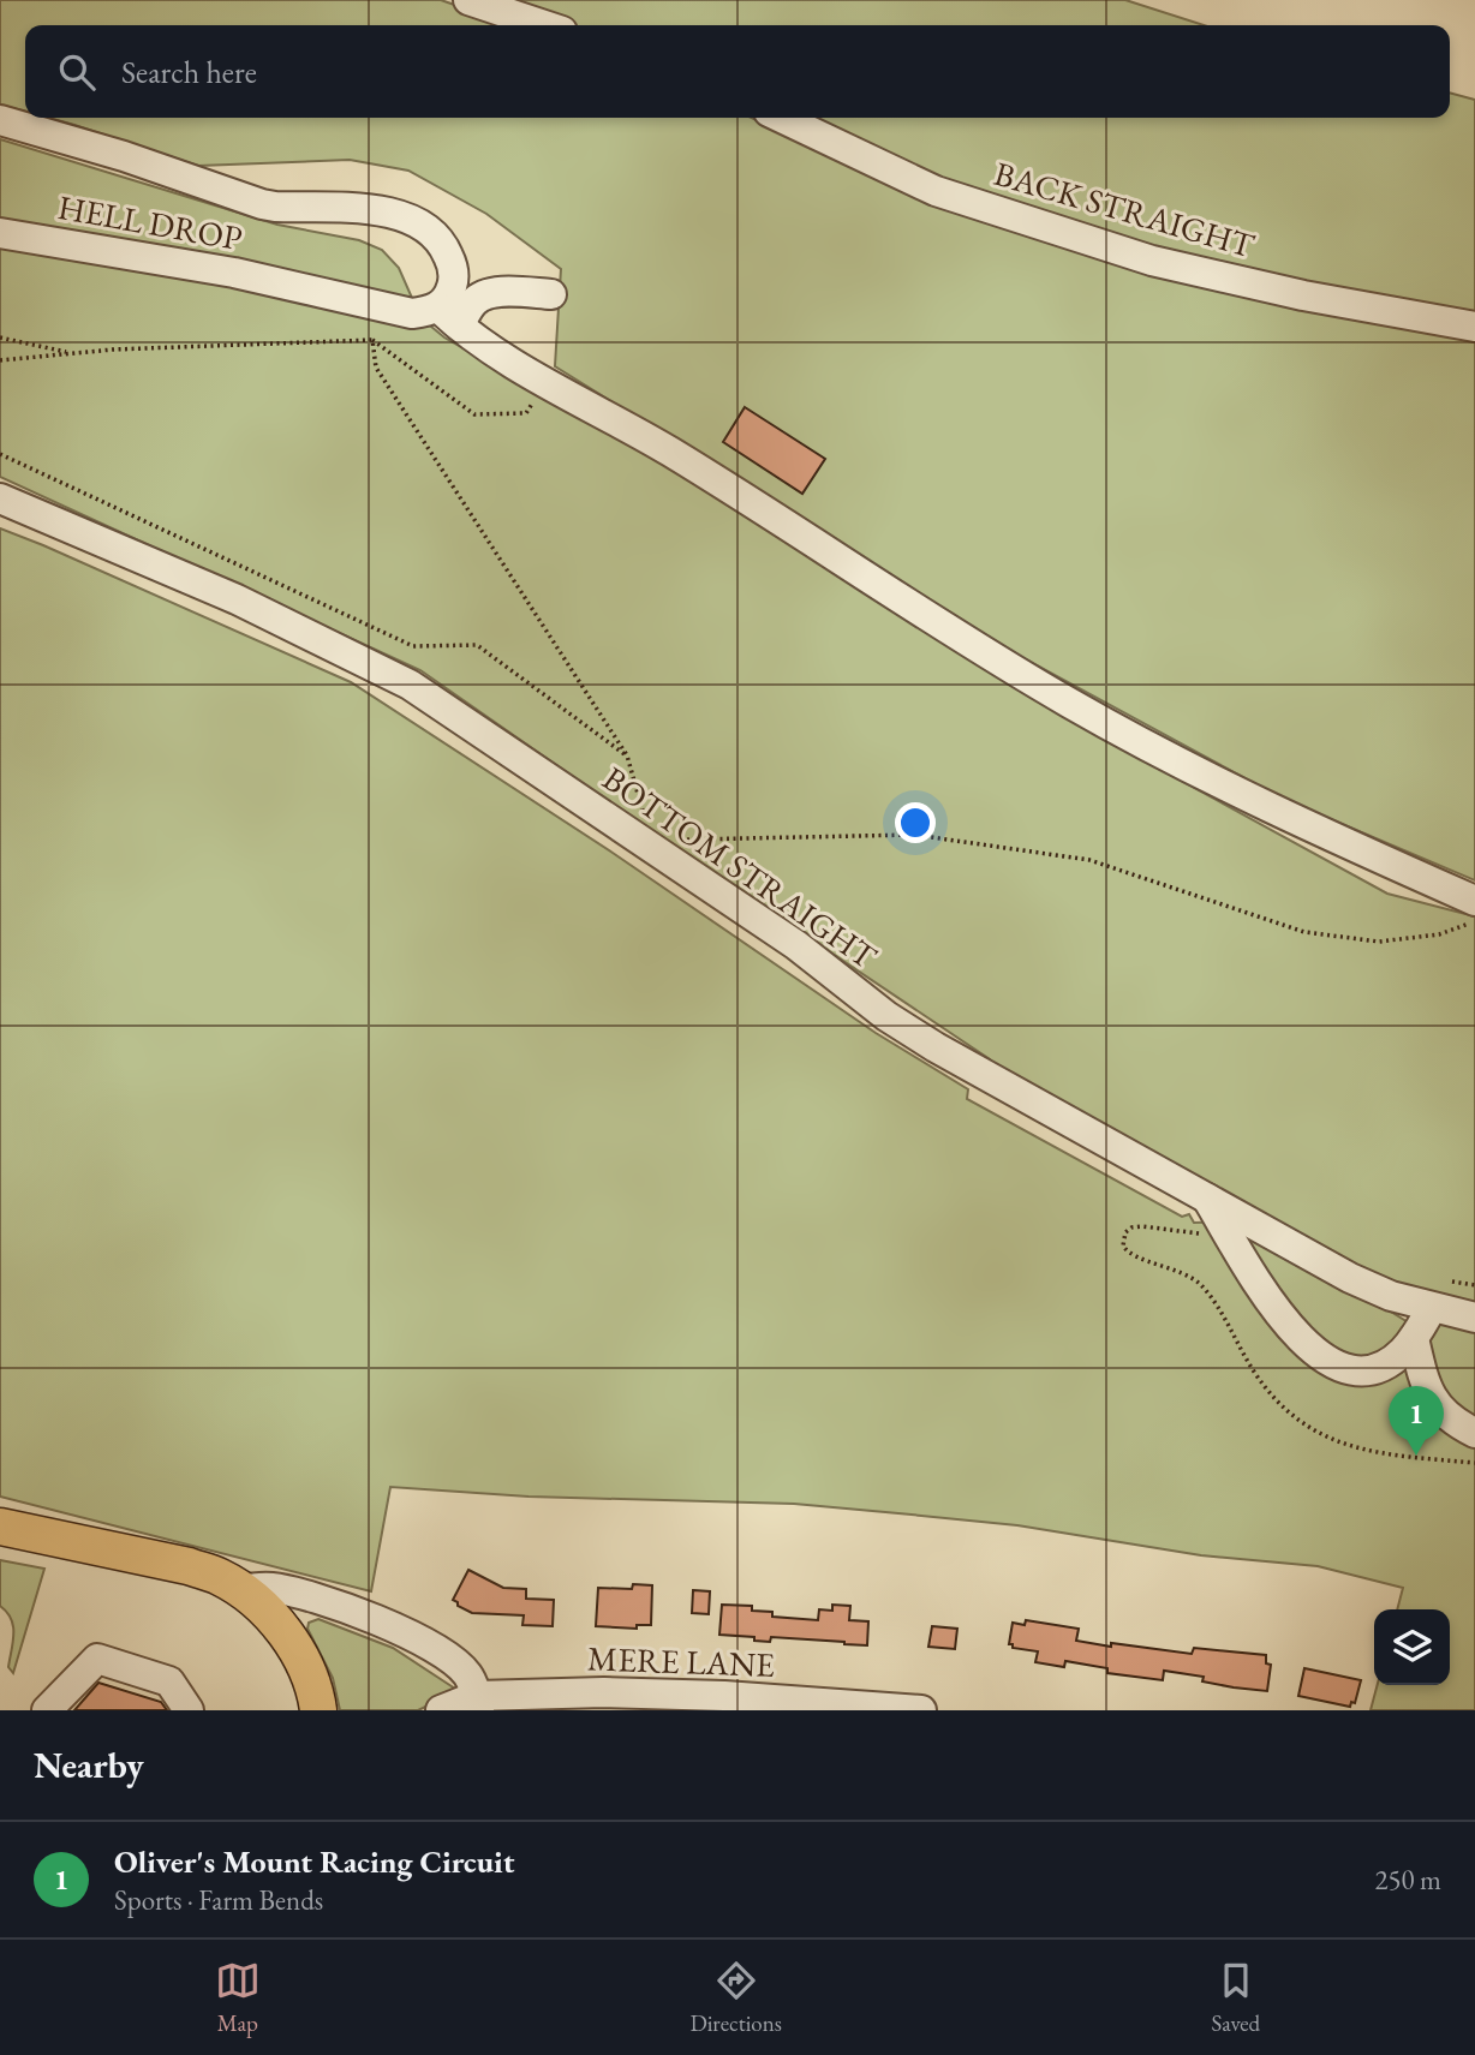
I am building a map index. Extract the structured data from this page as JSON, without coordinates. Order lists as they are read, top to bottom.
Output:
{
  "streets": {
    "street": [
      "BACK STRAIGHT",
      "HELL DROP",
      "BOTTOM STRAIGHT",
      "MERE LANE"
    ]
  },
  "page": {
    "search": "Search here",
    "pins": "1",
    "heading": "Nearby",
    "list": [
      {
        "mark": "1",
        "name": "Oliver's Mount Racing Circuit",
        "note": "Sports · Farm Bends",
        "value": "250 m"
      }
    ],
    "nav": ["Map", "Directions", "Saved"]
  }
}
